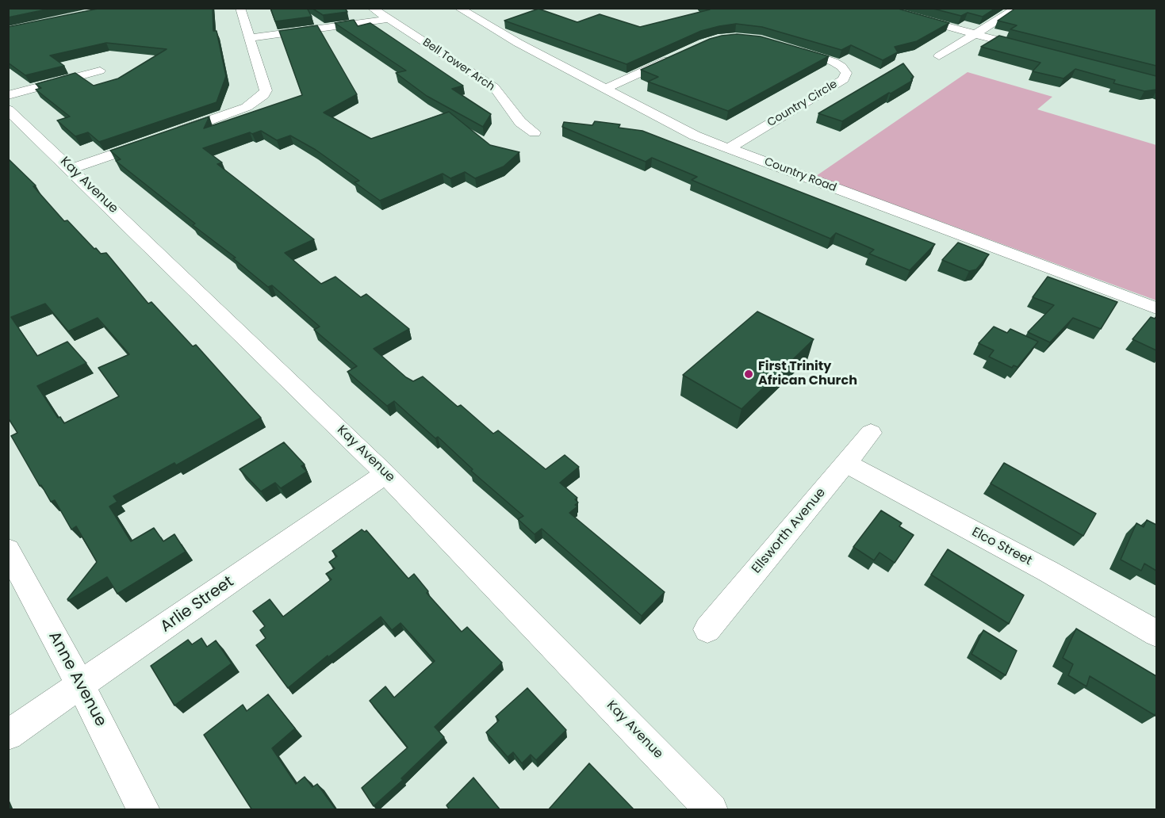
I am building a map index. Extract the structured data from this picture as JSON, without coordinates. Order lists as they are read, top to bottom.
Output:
{
  "streets": {
    "street": [
      "Bell Tower Arch",
      "Country Circle",
      "Country Road",
      "Kay Avenue",
      "Ellsworth Avenue",
      "Elco Street",
      "Arlie Street",
      "Anne Avenue"
    ]
  },
  "crossings": [
    ["Country Circle", "Country Road"],
    ["Kay Avenue", "Arlie Street"],
    ["Ellsworth Avenue", "Elco Street"],
    ["Arlie Street", "Anne Avenue"]
  ],
  "places": ["First Trinity African Church"]
}
